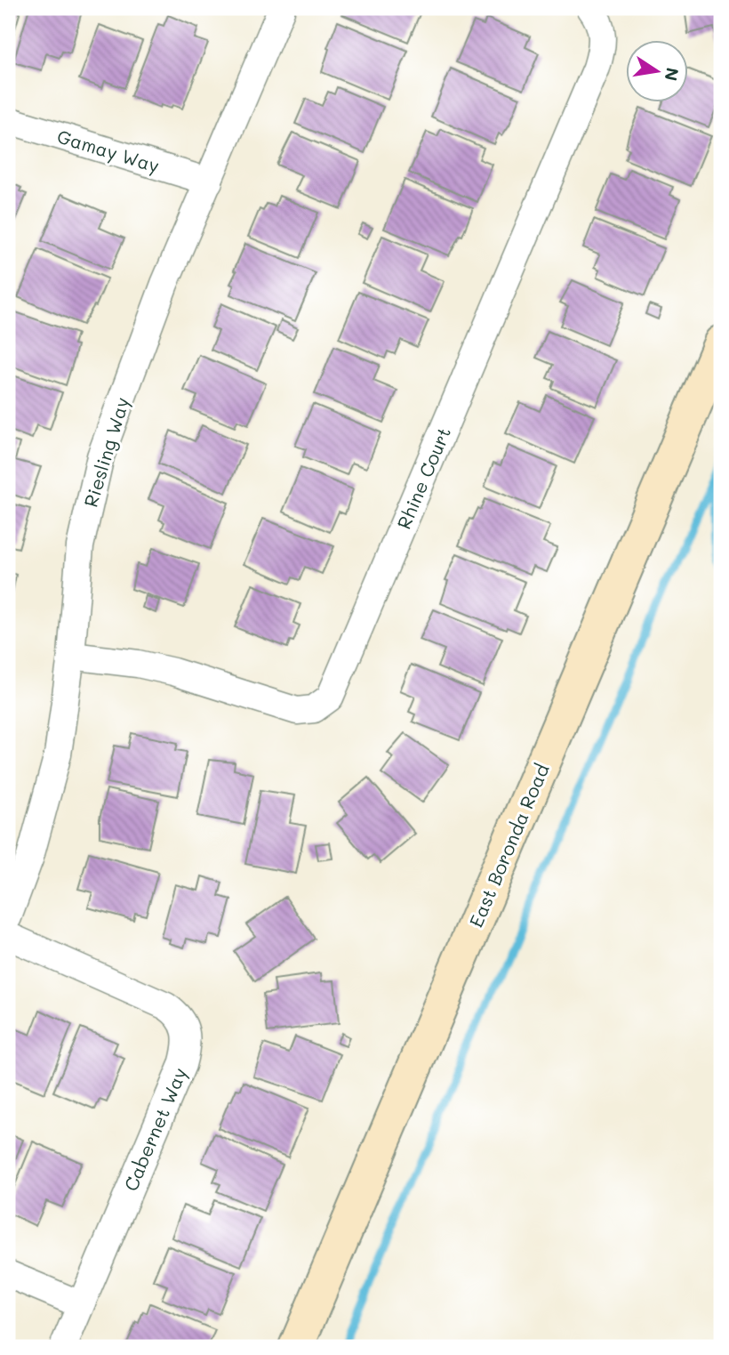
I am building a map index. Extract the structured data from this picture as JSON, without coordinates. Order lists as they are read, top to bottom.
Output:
{
  "streets": {
    "main road": ["East Boronda Road"],
    "street": [
      "Gamay Way",
      "Riesling Way",
      "Rhine Court",
      "Cabernet Way"
    ]
  },
  "crossings": [
    ["Gamay Way", "Riesling Way"],
    ["Riesling Way", "Rhine Court"]
  ],
  "north": "right"
}
